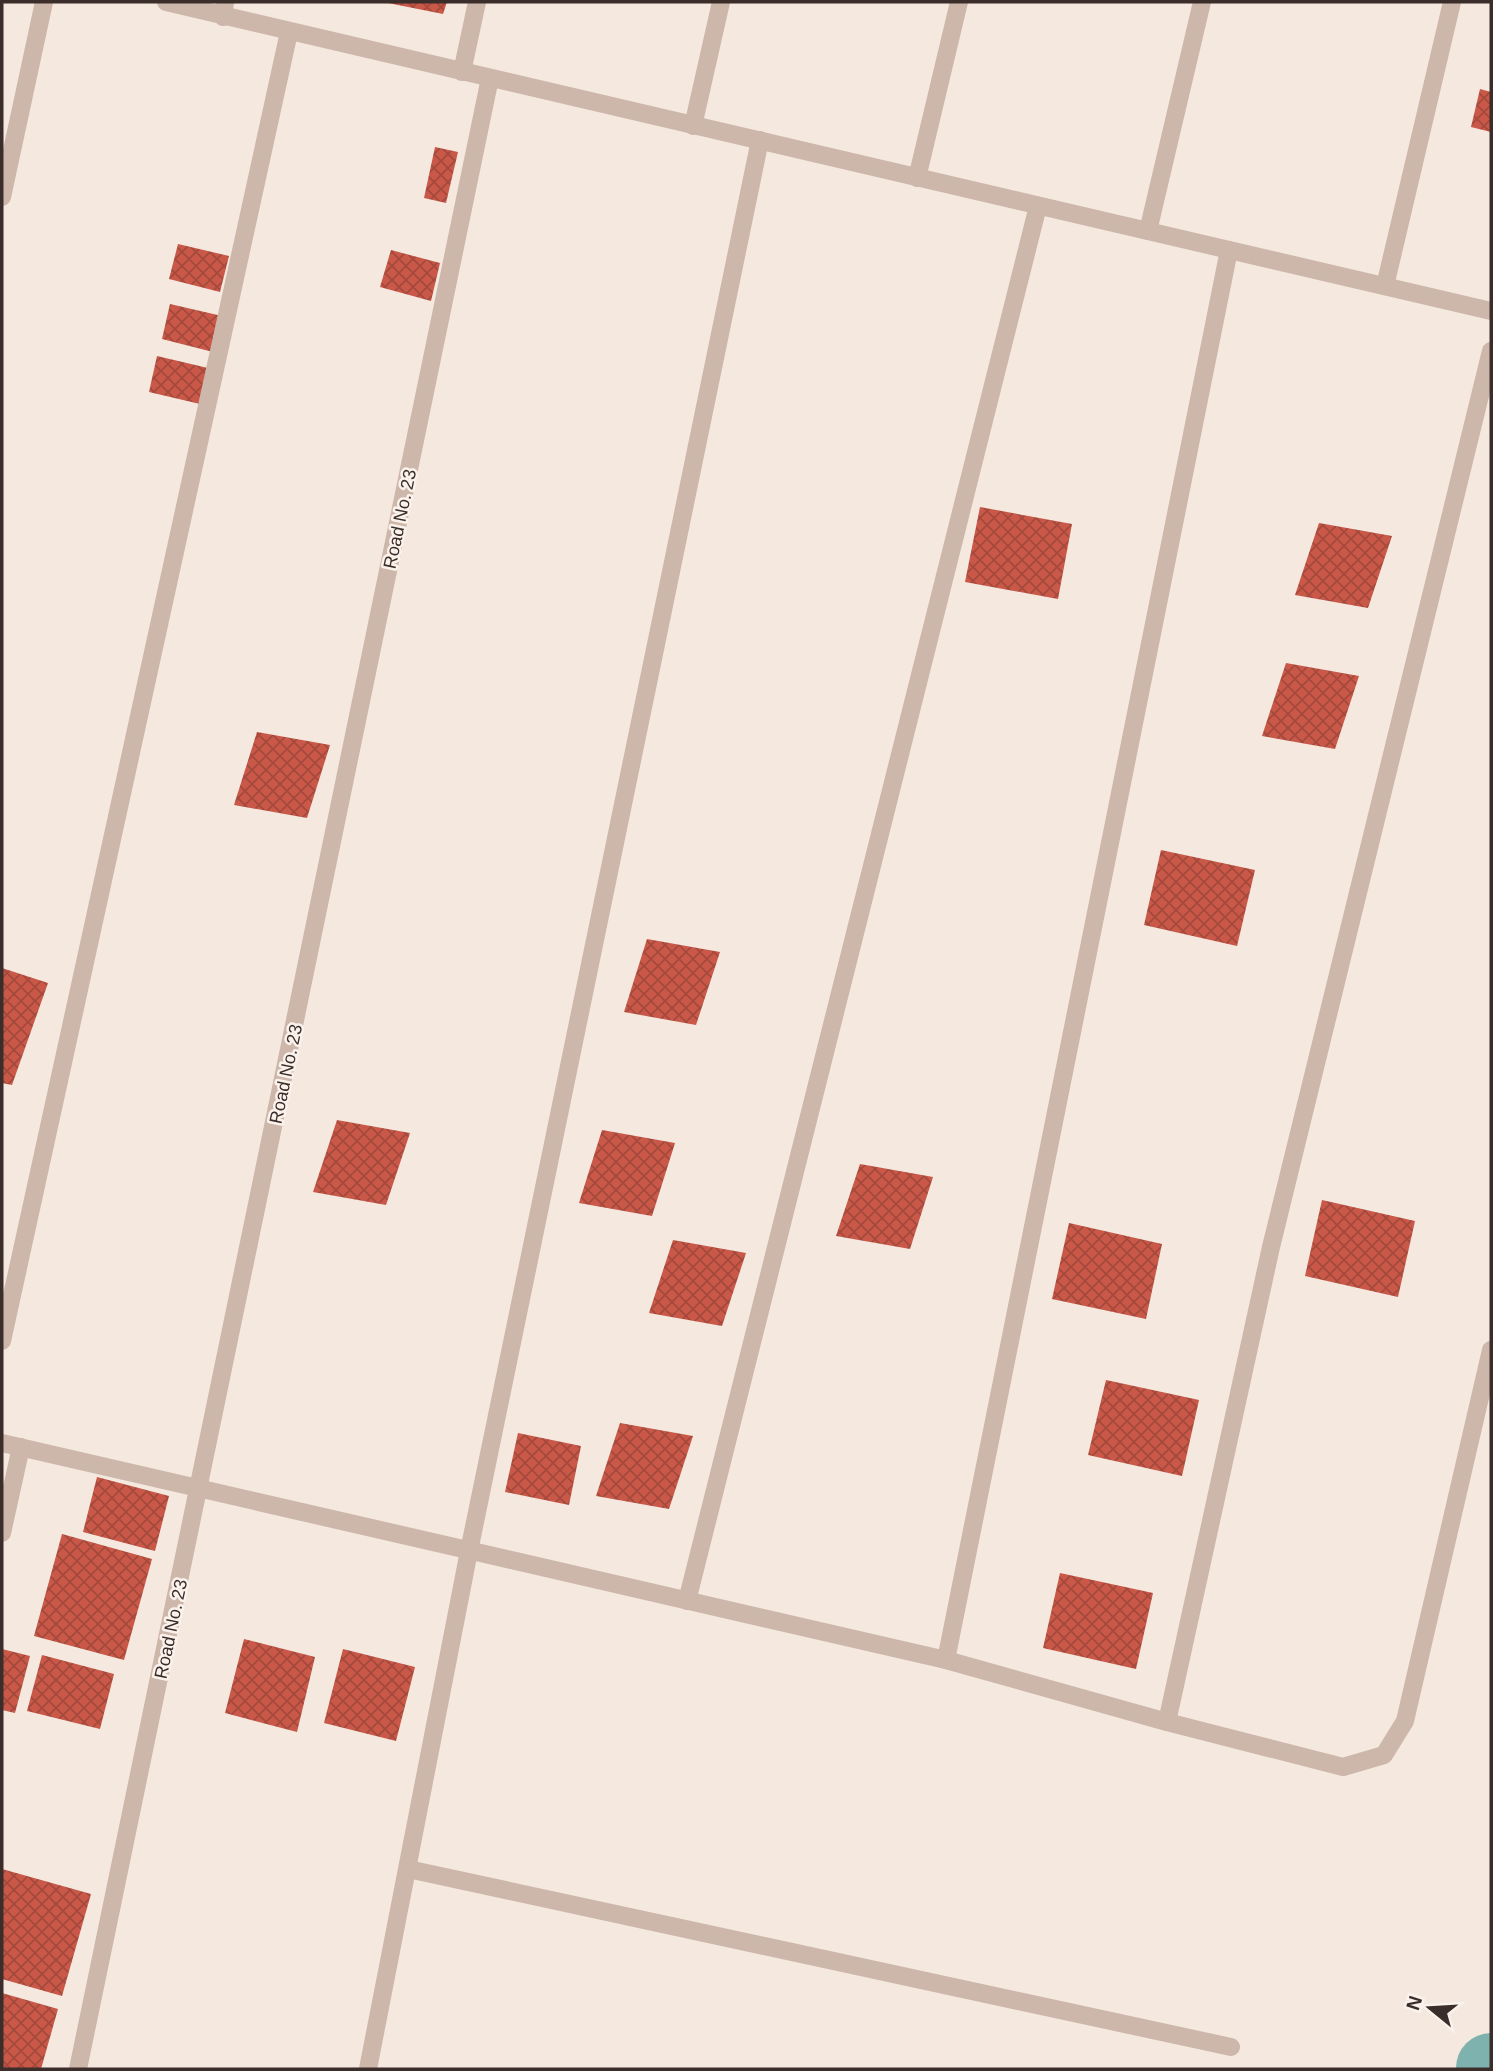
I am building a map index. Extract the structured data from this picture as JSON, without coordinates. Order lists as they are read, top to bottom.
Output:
{
  "streets": {
    "street": ["Road No. 23"]
  },
  "north": "left"
}
